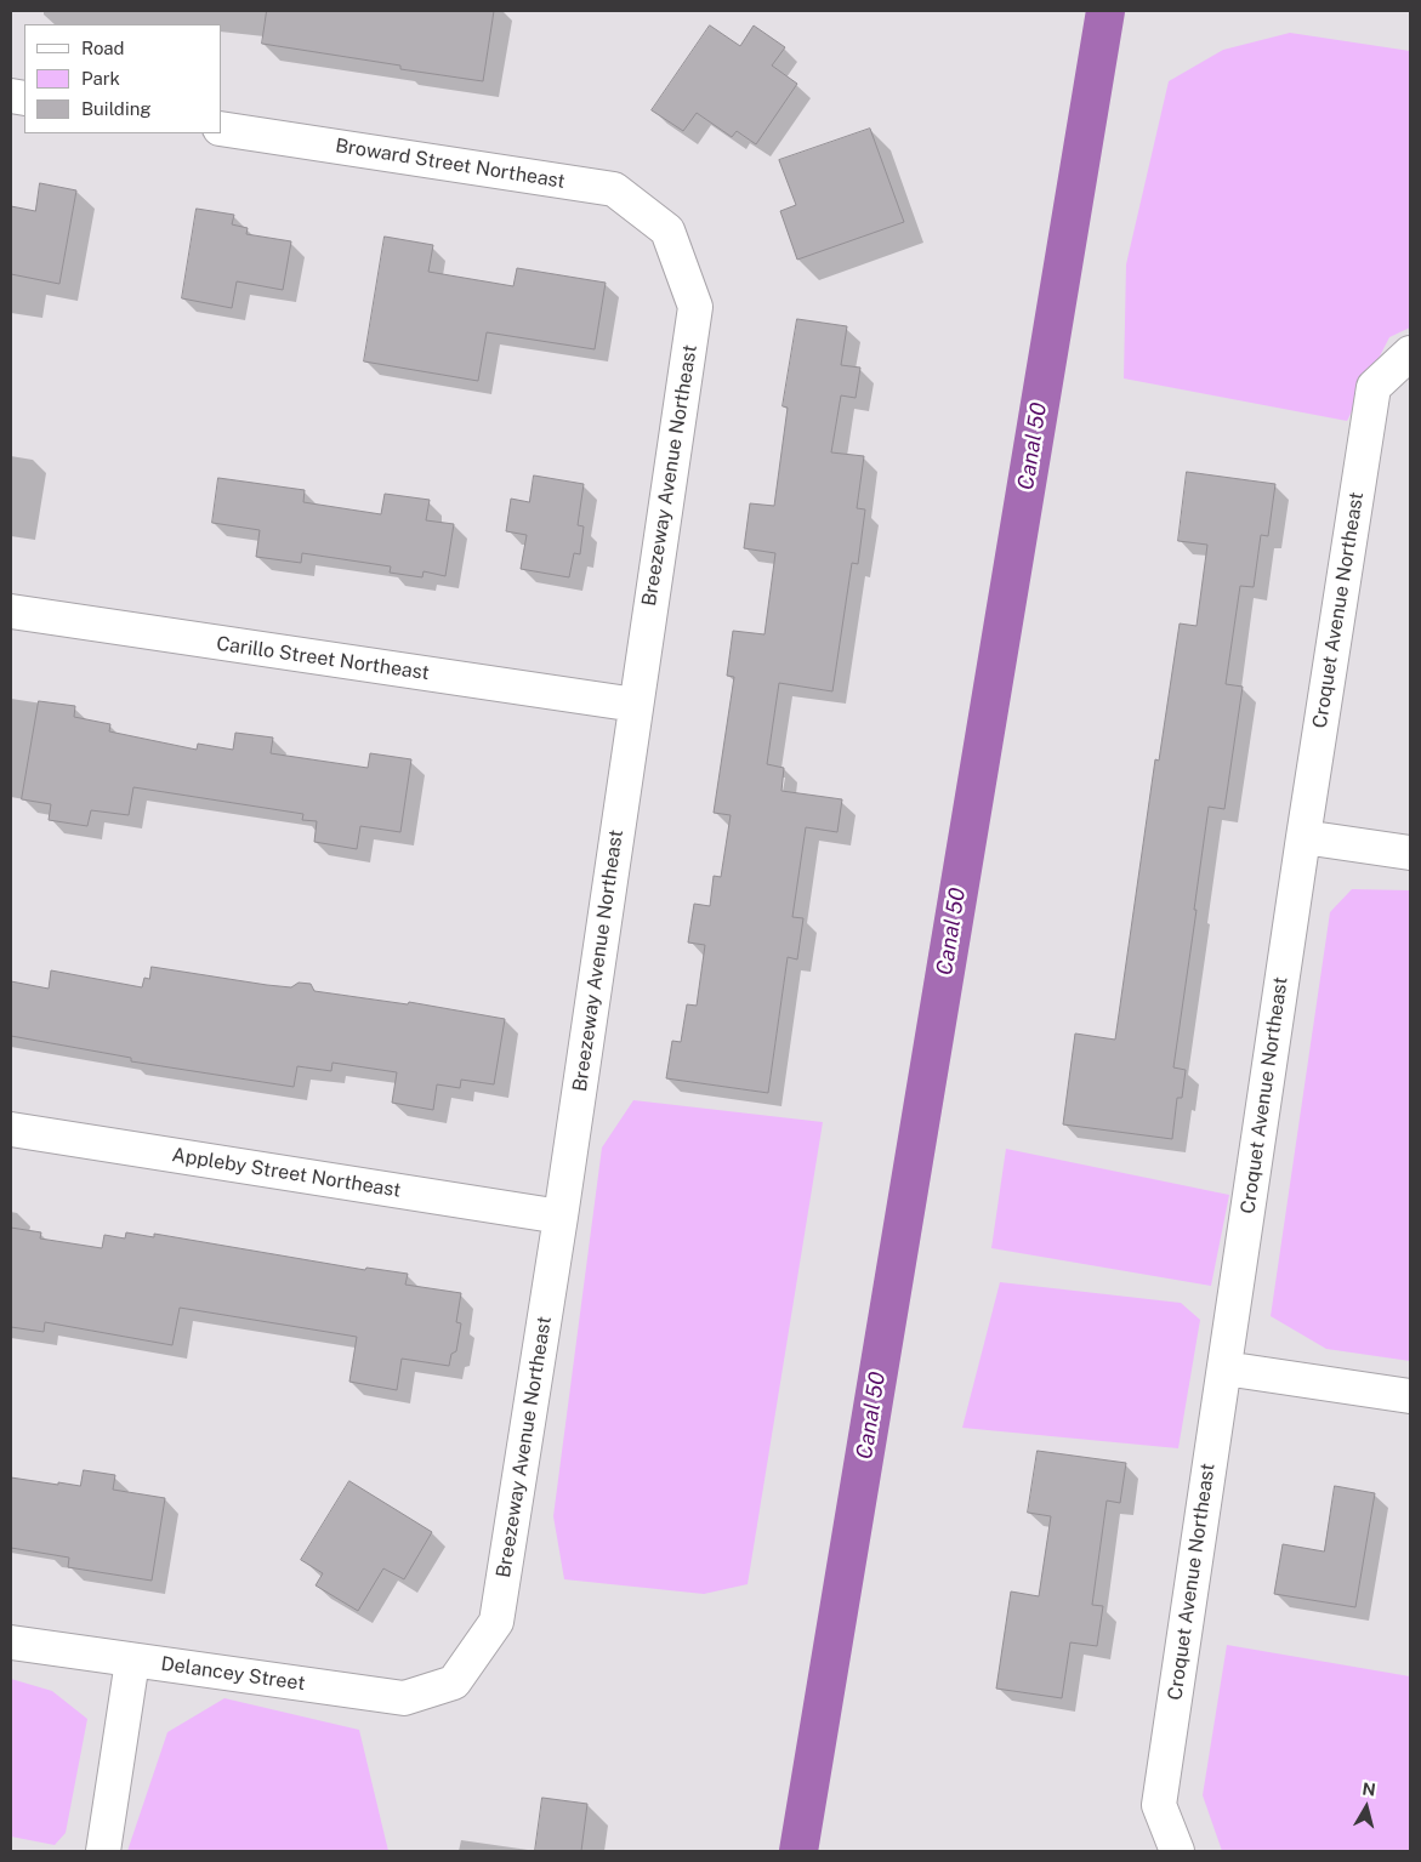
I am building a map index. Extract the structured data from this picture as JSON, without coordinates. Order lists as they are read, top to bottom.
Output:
{
  "streets": {
    "street": [
      "Broward Street Northeast",
      "Breezeway Avenue Northeast",
      "Croquet Avenue Northeast",
      "Carillo Street Northeast",
      "Appleby Street Northeast",
      "Delancey Street"
    ]
  },
  "crossings": [
    ["Broward Street Northeast", "Breezeway Avenue Northeast"],
    ["Breezeway Avenue Northeast", "Carillo Street Northeast"],
    ["Breezeway Avenue Northeast", "Appleby Street Northeast"],
    ["Breezeway Avenue Northeast", "Delancey Street"]
  ],
  "water": ["Canal 50"],
  "legend": ["Road", "Park", "Building"],
  "north": "top"
}
